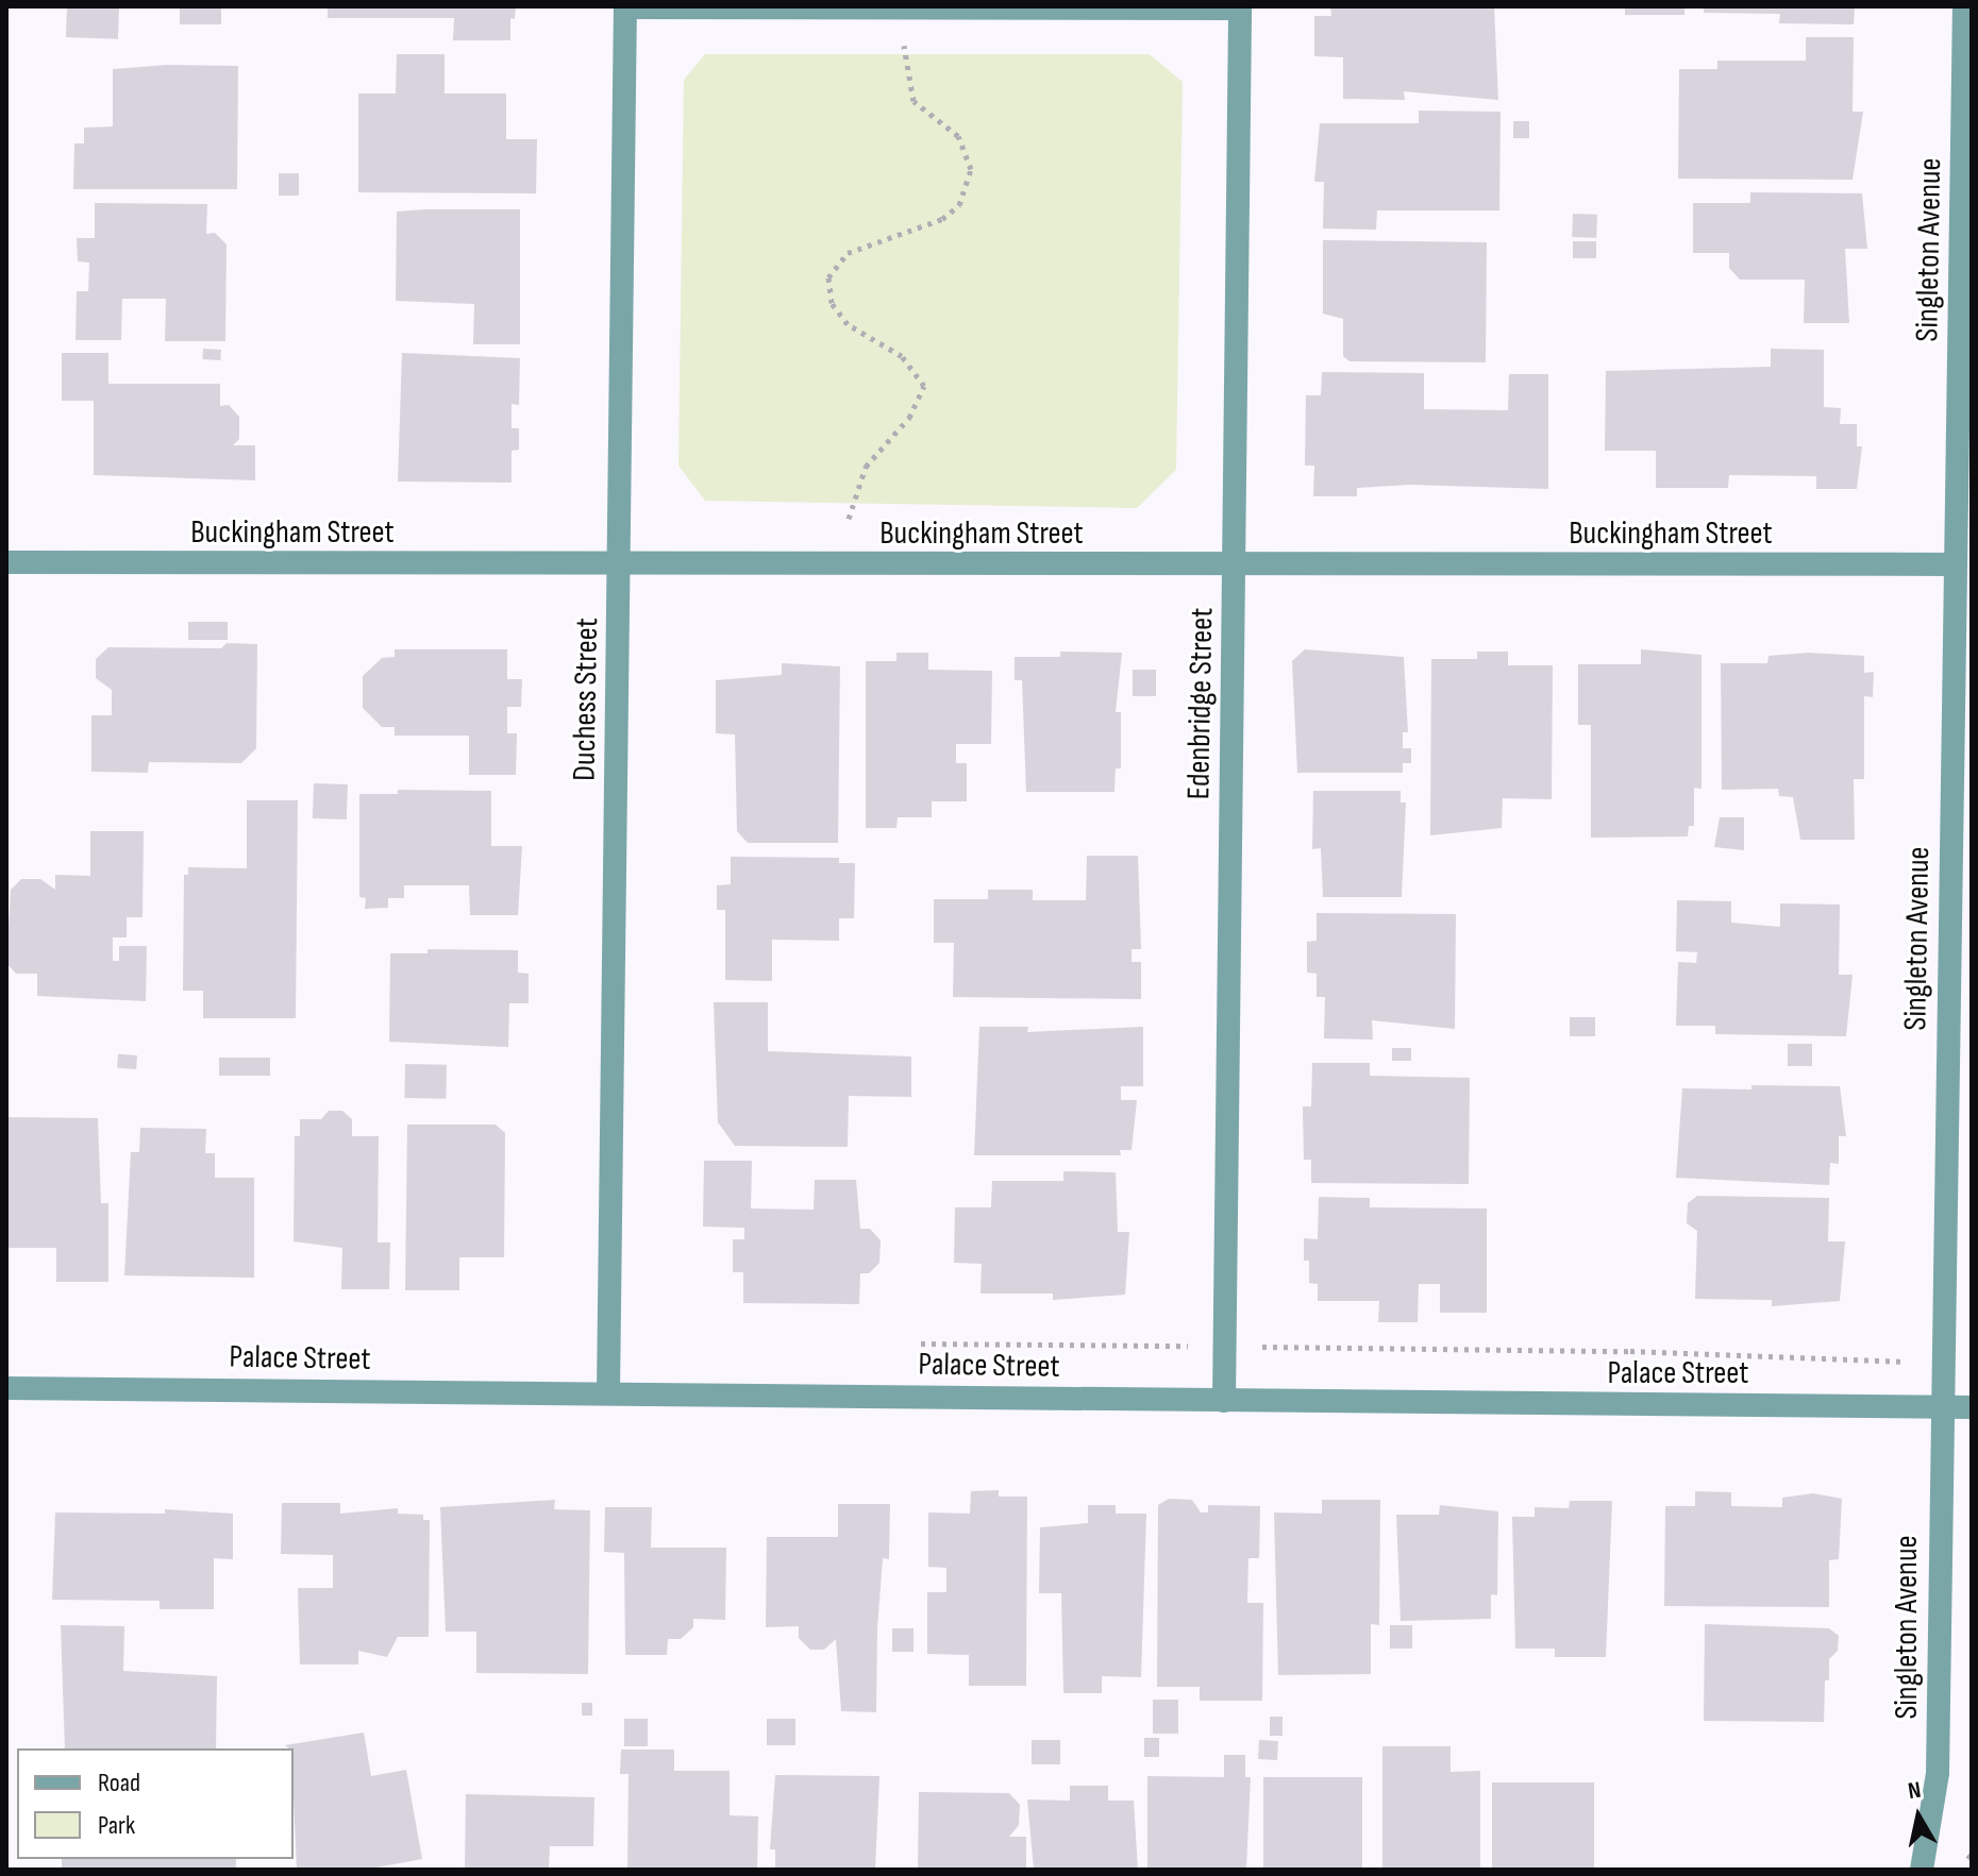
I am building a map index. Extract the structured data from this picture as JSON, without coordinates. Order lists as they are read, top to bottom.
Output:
{
  "streets": {
    "street": [
      "Singleton Avenue",
      "Buckingham Street",
      "Duchess Street",
      "Edenbridge Street",
      "Palace Street"
    ]
  },
  "crossings": [
    ["Singleton Avenue", "Buckingham Street"],
    ["Singleton Avenue", "Palace Street"],
    ["Buckingham Street", "Duchess Street"],
    ["Buckingham Street", "Edenbridge Street"],
    ["Duchess Street", "Palace Street"],
    ["Edenbridge Street", "Palace Street"]
  ],
  "legend": ["Road", "Park"],
  "north": "top"
}
